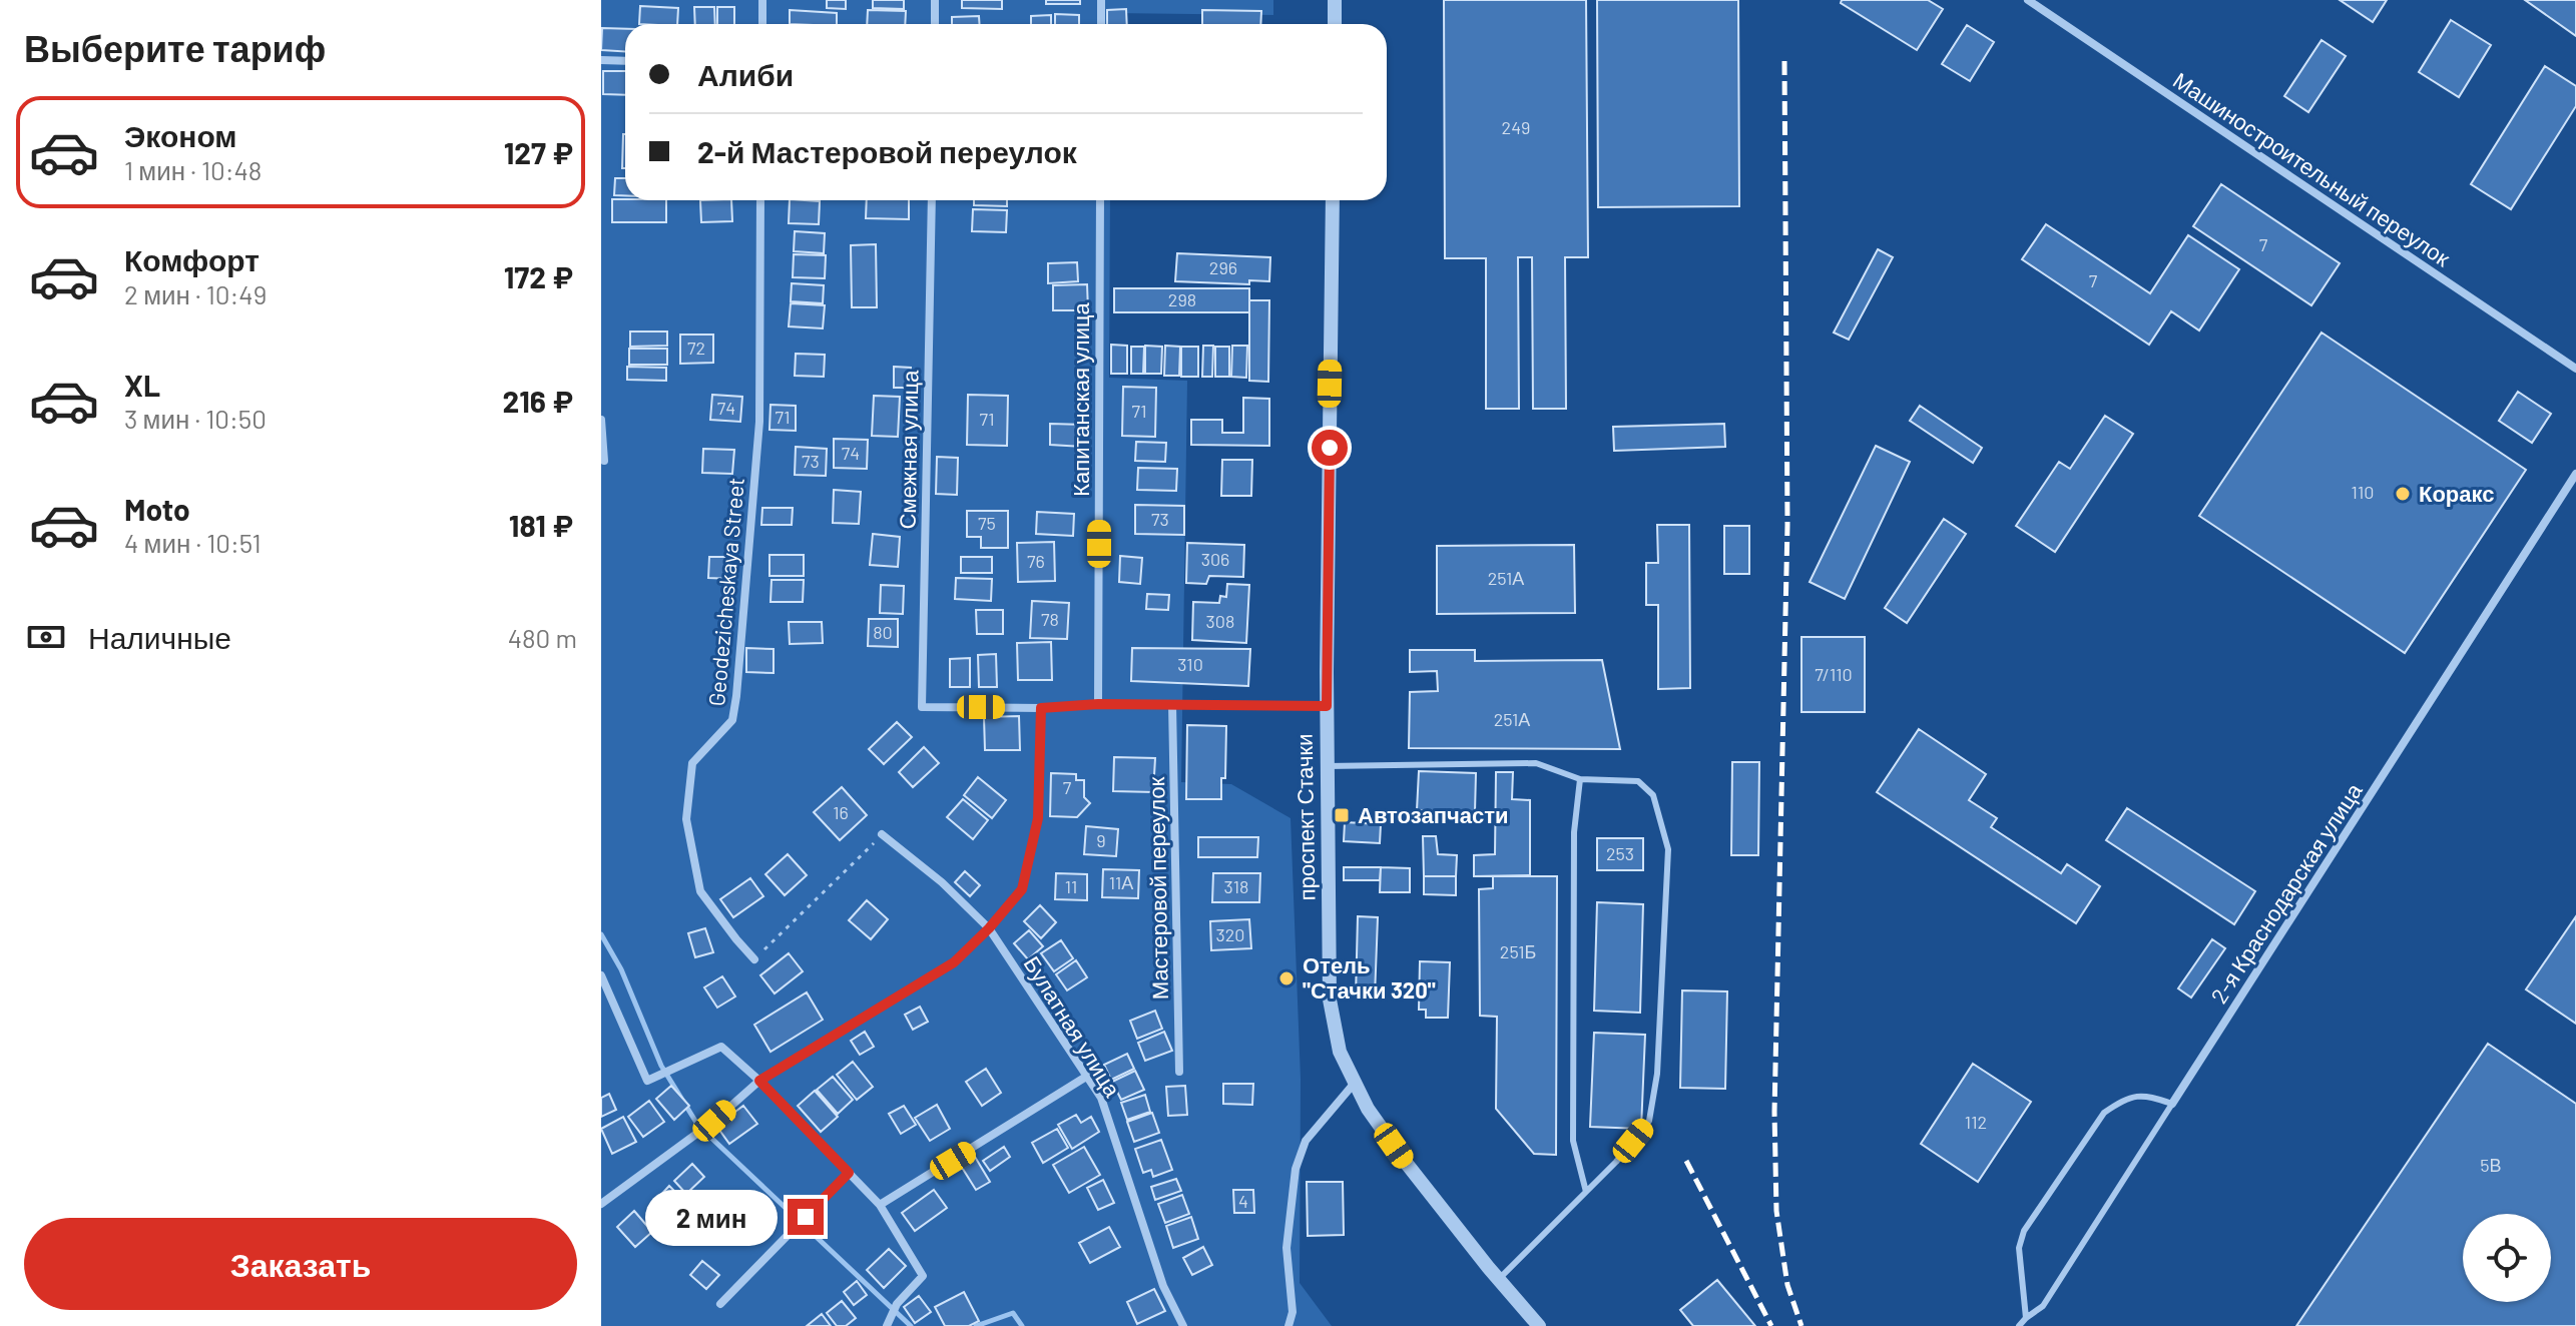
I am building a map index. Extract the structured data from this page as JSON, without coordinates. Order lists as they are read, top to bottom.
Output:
{
  "streets": {
    "street": [
      "Машиностроительный переулок",
      "Капитанская улица",
      "Смежная улица",
      "Geodezicheskaya Street",
      "проспект Стачки",
      "Мастеровой переулок",
      "2-я Краснодарская улица",
      "Булатная улица"
    ]
  },
  "places": {
    "other": ["Коракс", "Отель \"Стачки 320\""],
    "transit": ["Автозапчасти"]
  },
  "house_numbers": [
    "249",
    "7",
    "296",
    "7",
    "298",
    "72",
    "74",
    "71",
    "71",
    "71",
    "74",
    "73",
    "110",
    "73",
    "75",
    "306",
    "76",
    "251А",
    "78",
    "308",
    "80",
    "310",
    "7/110",
    "251А",
    "7",
    "16",
    "9",
    "253",
    "11А",
    "11",
    "318",
    "320",
    "251Б",
    "112",
    "5В",
    "4"
  ],
  "page": {
    "heading": "Выберите тариф",
    "banner": ["Алиби", "2-й Мастеровой переулок"],
    "list": [
      {
        "name": "Эконом",
        "note": "1 мин · 10:48",
        "value": "127 ₽"
      },
      {
        "name": "Комфорт",
        "note": "2 мин · 10:49",
        "value": "172 ₽"
      },
      {
        "name": "XL",
        "note": "3 мин · 10:50",
        "value": "216 ₽"
      },
      {
        "name": "Moto",
        "note": "4 мин · 10:51",
        "value": "181 ₽"
      }
    ],
    "pay": ["Наличные", "480 m"],
    "bubble": "2 мин",
    "buttons": "Заказать"
  }
}
